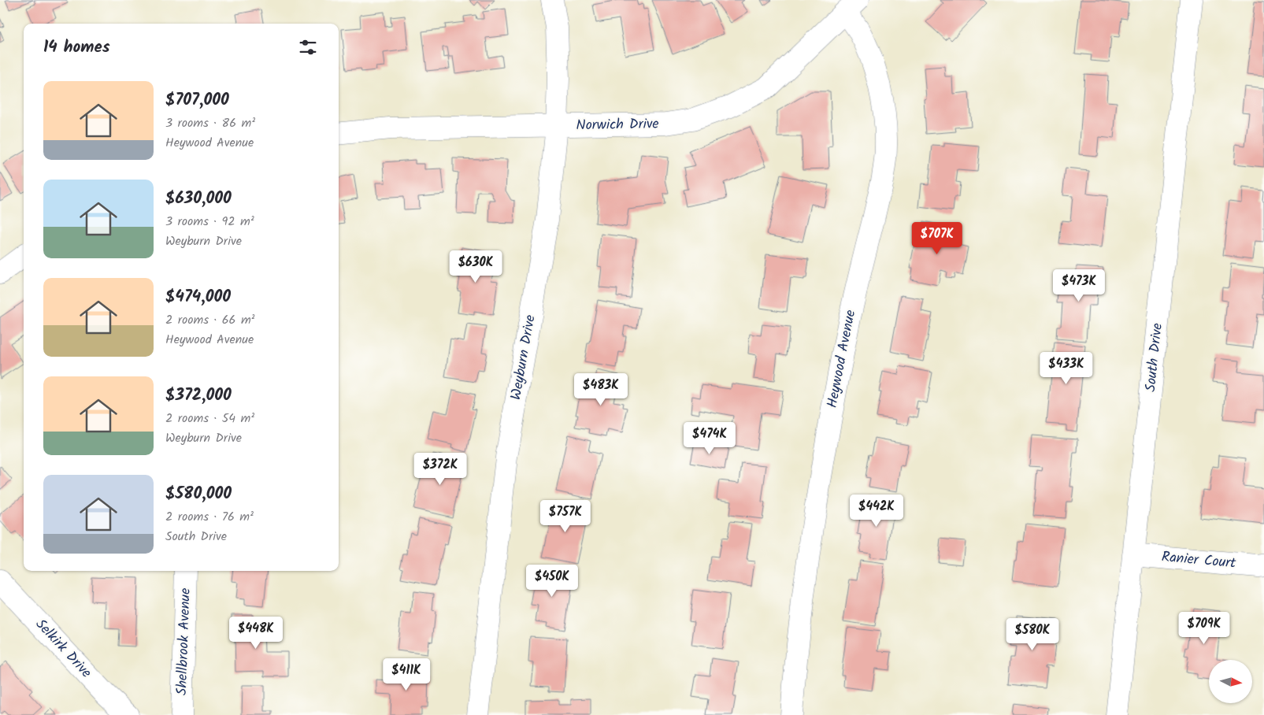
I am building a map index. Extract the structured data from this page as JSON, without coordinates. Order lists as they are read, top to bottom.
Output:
{
  "streets": {
    "street": [
      "Norwich Drive",
      "Weyburn Drive",
      "South Drive",
      "Heywood Avenue",
      "Ranier Court",
      "Shellbrook Avenue",
      "Selkirk Drive"
    ]
  },
  "crossings": [
    ["Norwich Drive", "Weyburn Drive"],
    ["Norwich Drive", "Heywood Avenue"],
    ["South Drive", "Ranier Court"]
  ],
  "north": "right",
  "page": {
    "heading": "14 homes",
    "list": [
      {
        "name": "$707,000",
        "note": "3 rooms · 86 m² · Heywood Avenue"
      },
      {
        "name": "$630,000",
        "note": "3 rooms · 92 m² · Weyburn Drive"
      },
      {
        "name": "$474,000",
        "note": "2 rooms · 66 m² · Heywood Avenue"
      },
      {
        "name": "$372,000",
        "note": "2 rooms · 54 m² · Weyburn Drive"
      },
      {
        "name": "$580,000",
        "note": "2 rooms · 76 m² · South Drive"
      }
    ],
    "price": [
      "$707K",
      "$630K",
      "$473K",
      "$433K",
      "$483K",
      "$474K",
      "$372K",
      "$442K",
      "$757K",
      "$450K",
      "$709K",
      "$448K",
      "$580K",
      "$411K"
    ]
  }
}
